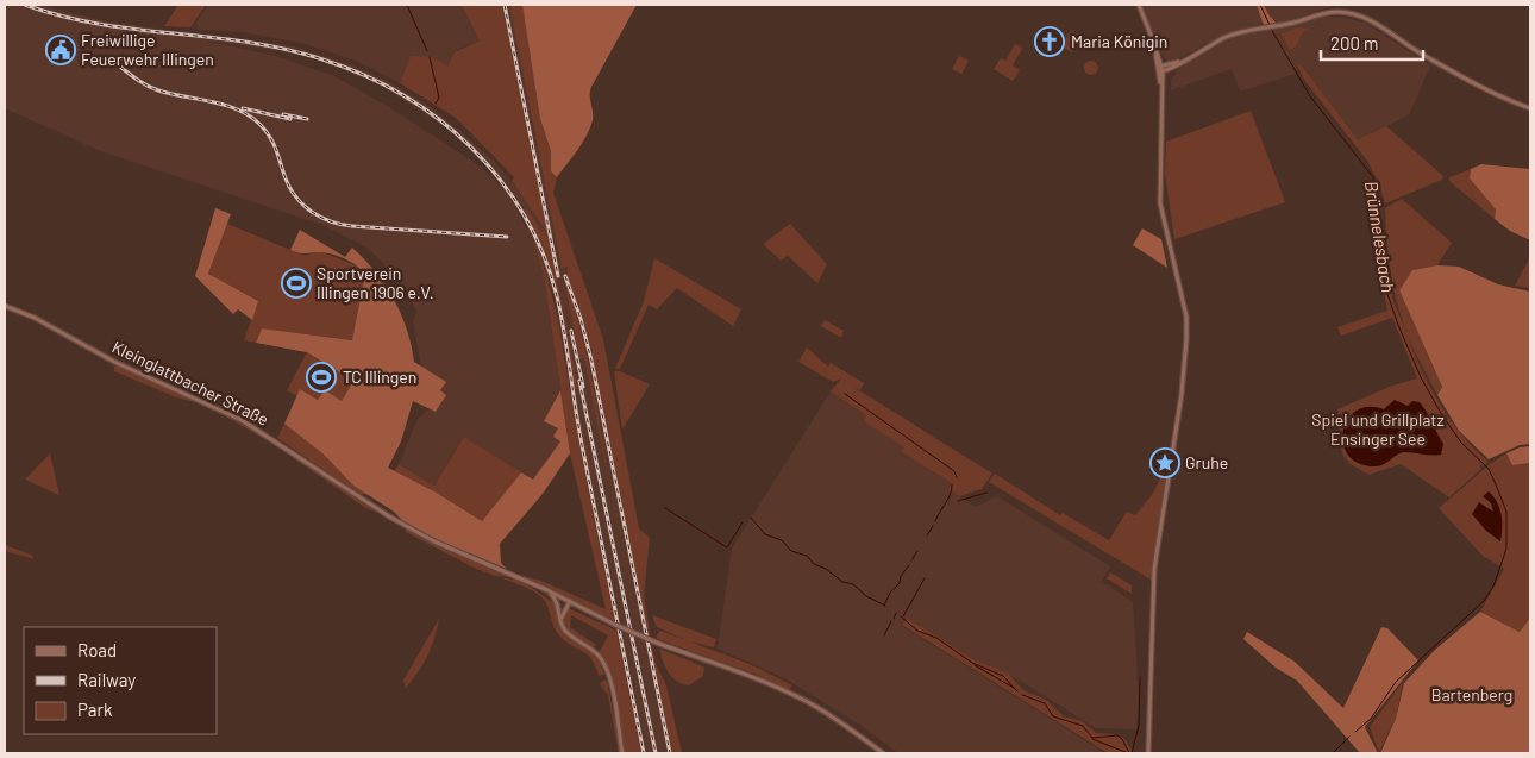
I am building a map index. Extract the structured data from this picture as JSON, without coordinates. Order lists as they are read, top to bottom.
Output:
{
  "streets": {
    "street": ["Kleinglattbacher Straße"]
  },
  "water": ["Brünnelesbach"],
  "parks": ["Spiel und Grillplatz Ensinger See", "Bartenberg"],
  "places": {
    "church": ["Maria Königin"],
    "public building": ["Freiwillige Feuerwehr Illingen"],
    "sports": ["Sportverein Illingen 1906 e.V.", "TC Illingen"],
    "place": ["Gruhe"]
  },
  "legend": ["Road", "Railway", "Park"],
  "scale_bar": "200 m"
}
